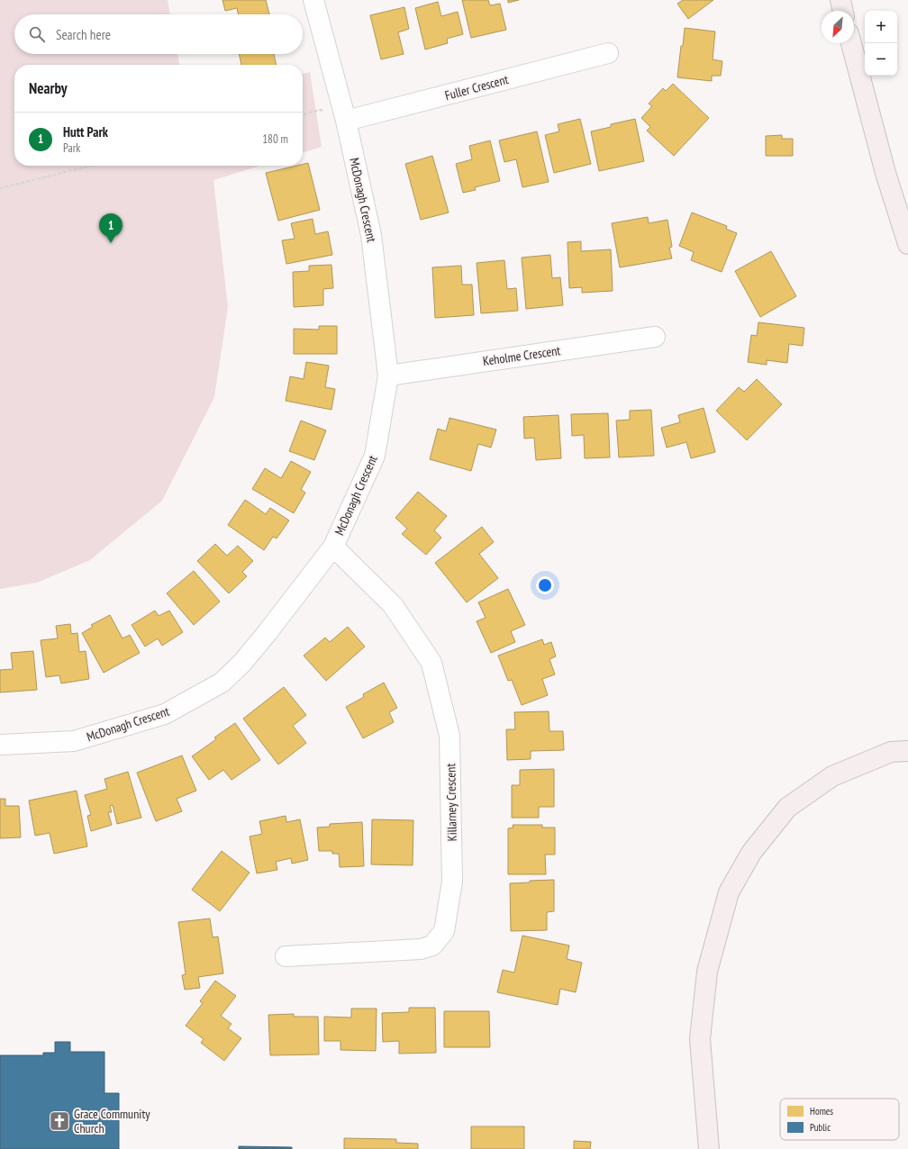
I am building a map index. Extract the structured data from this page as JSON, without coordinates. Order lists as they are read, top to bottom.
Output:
{
  "streets": {
    "street": [
      "Fuller Crescent",
      "McDonagh Crescent",
      "Keholme Crescent",
      "Killarney Crescent"
    ]
  },
  "crossings": [
    ["Fuller Crescent", "McDonagh Crescent"],
    ["McDonagh Crescent", "Keholme Crescent"],
    ["McDonagh Crescent", "Killarney Crescent"]
  ],
  "places": {
    "church": ["Grace Community Church"]
  },
  "legend": ["Homes", "Public"],
  "north": "bottom left",
  "page": {
    "map_buttons": ["+", "−"],
    "search": "Search here",
    "heading": "Nearby",
    "list": [
      {
        "mark": "1",
        "name": "Hutt Park",
        "note": "Park",
        "value": "180 m"
      }
    ],
    "pins": "1"
  }
}
